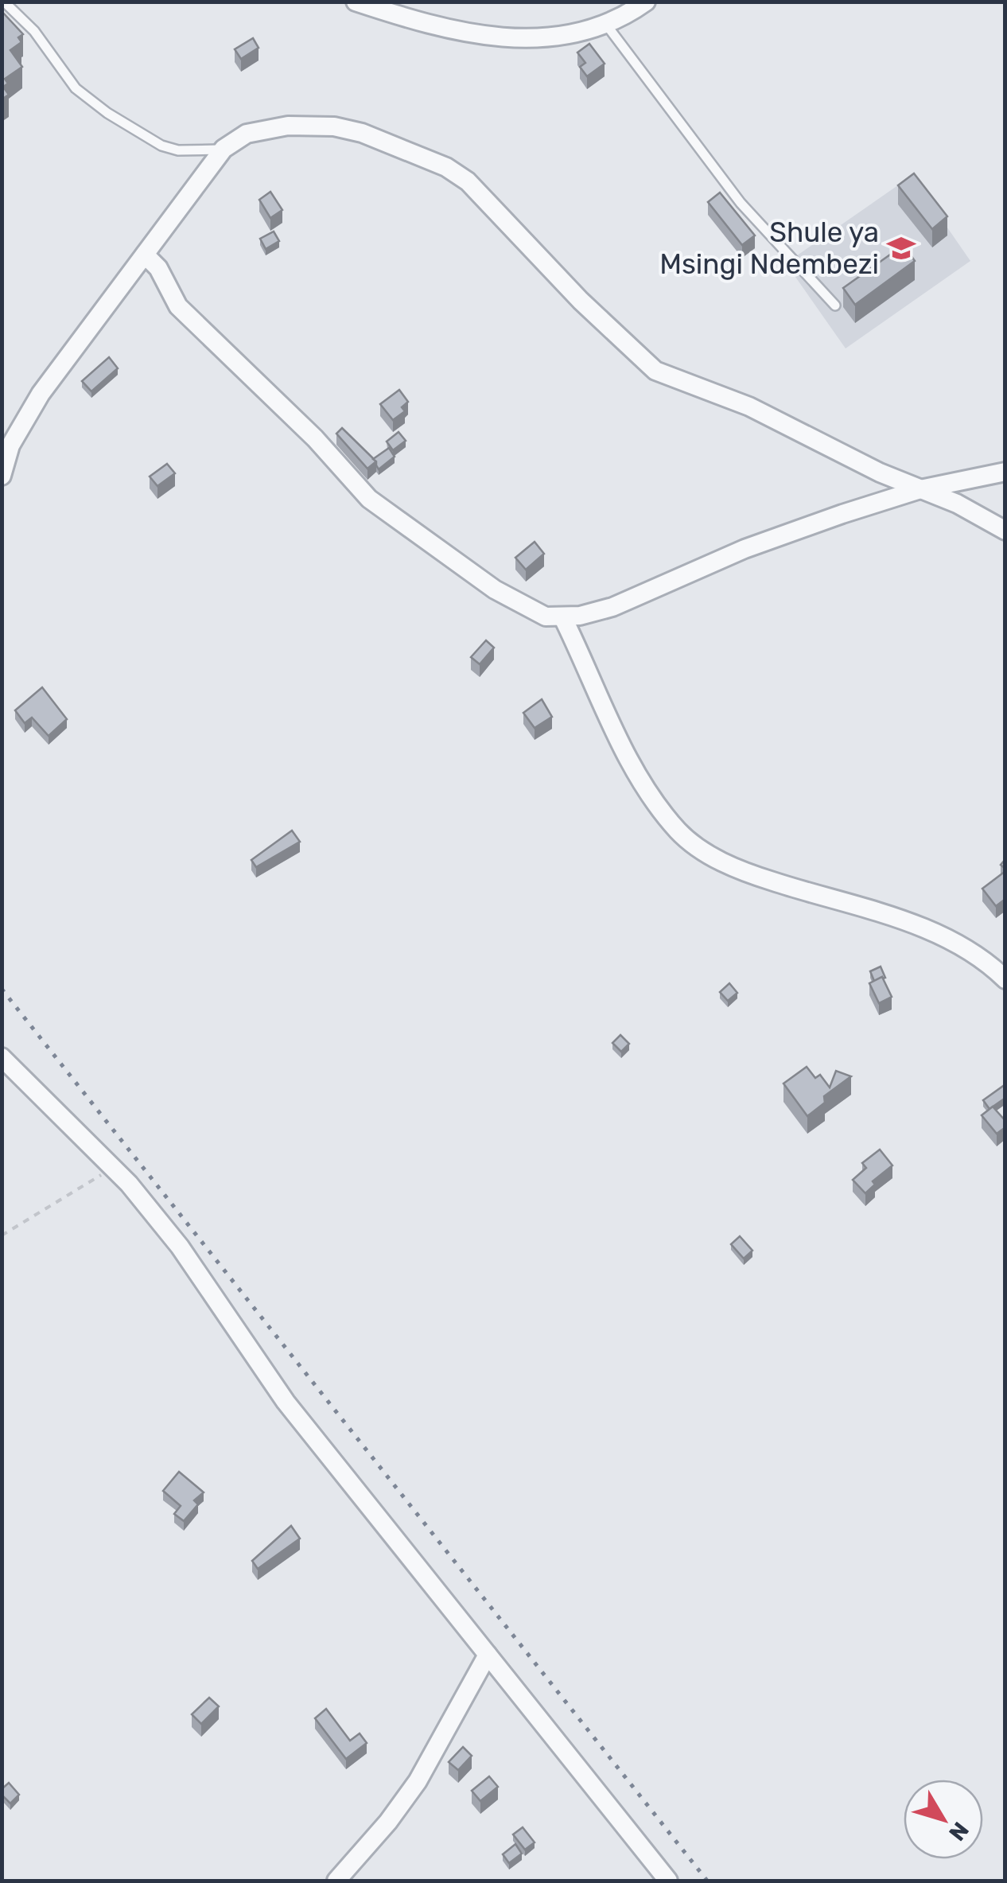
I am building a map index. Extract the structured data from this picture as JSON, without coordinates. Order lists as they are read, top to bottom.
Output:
{
  "places": {
    "school or university": ["Shule ya Msingi Ndembezi"]
  },
  "north": "bottom right"
}
